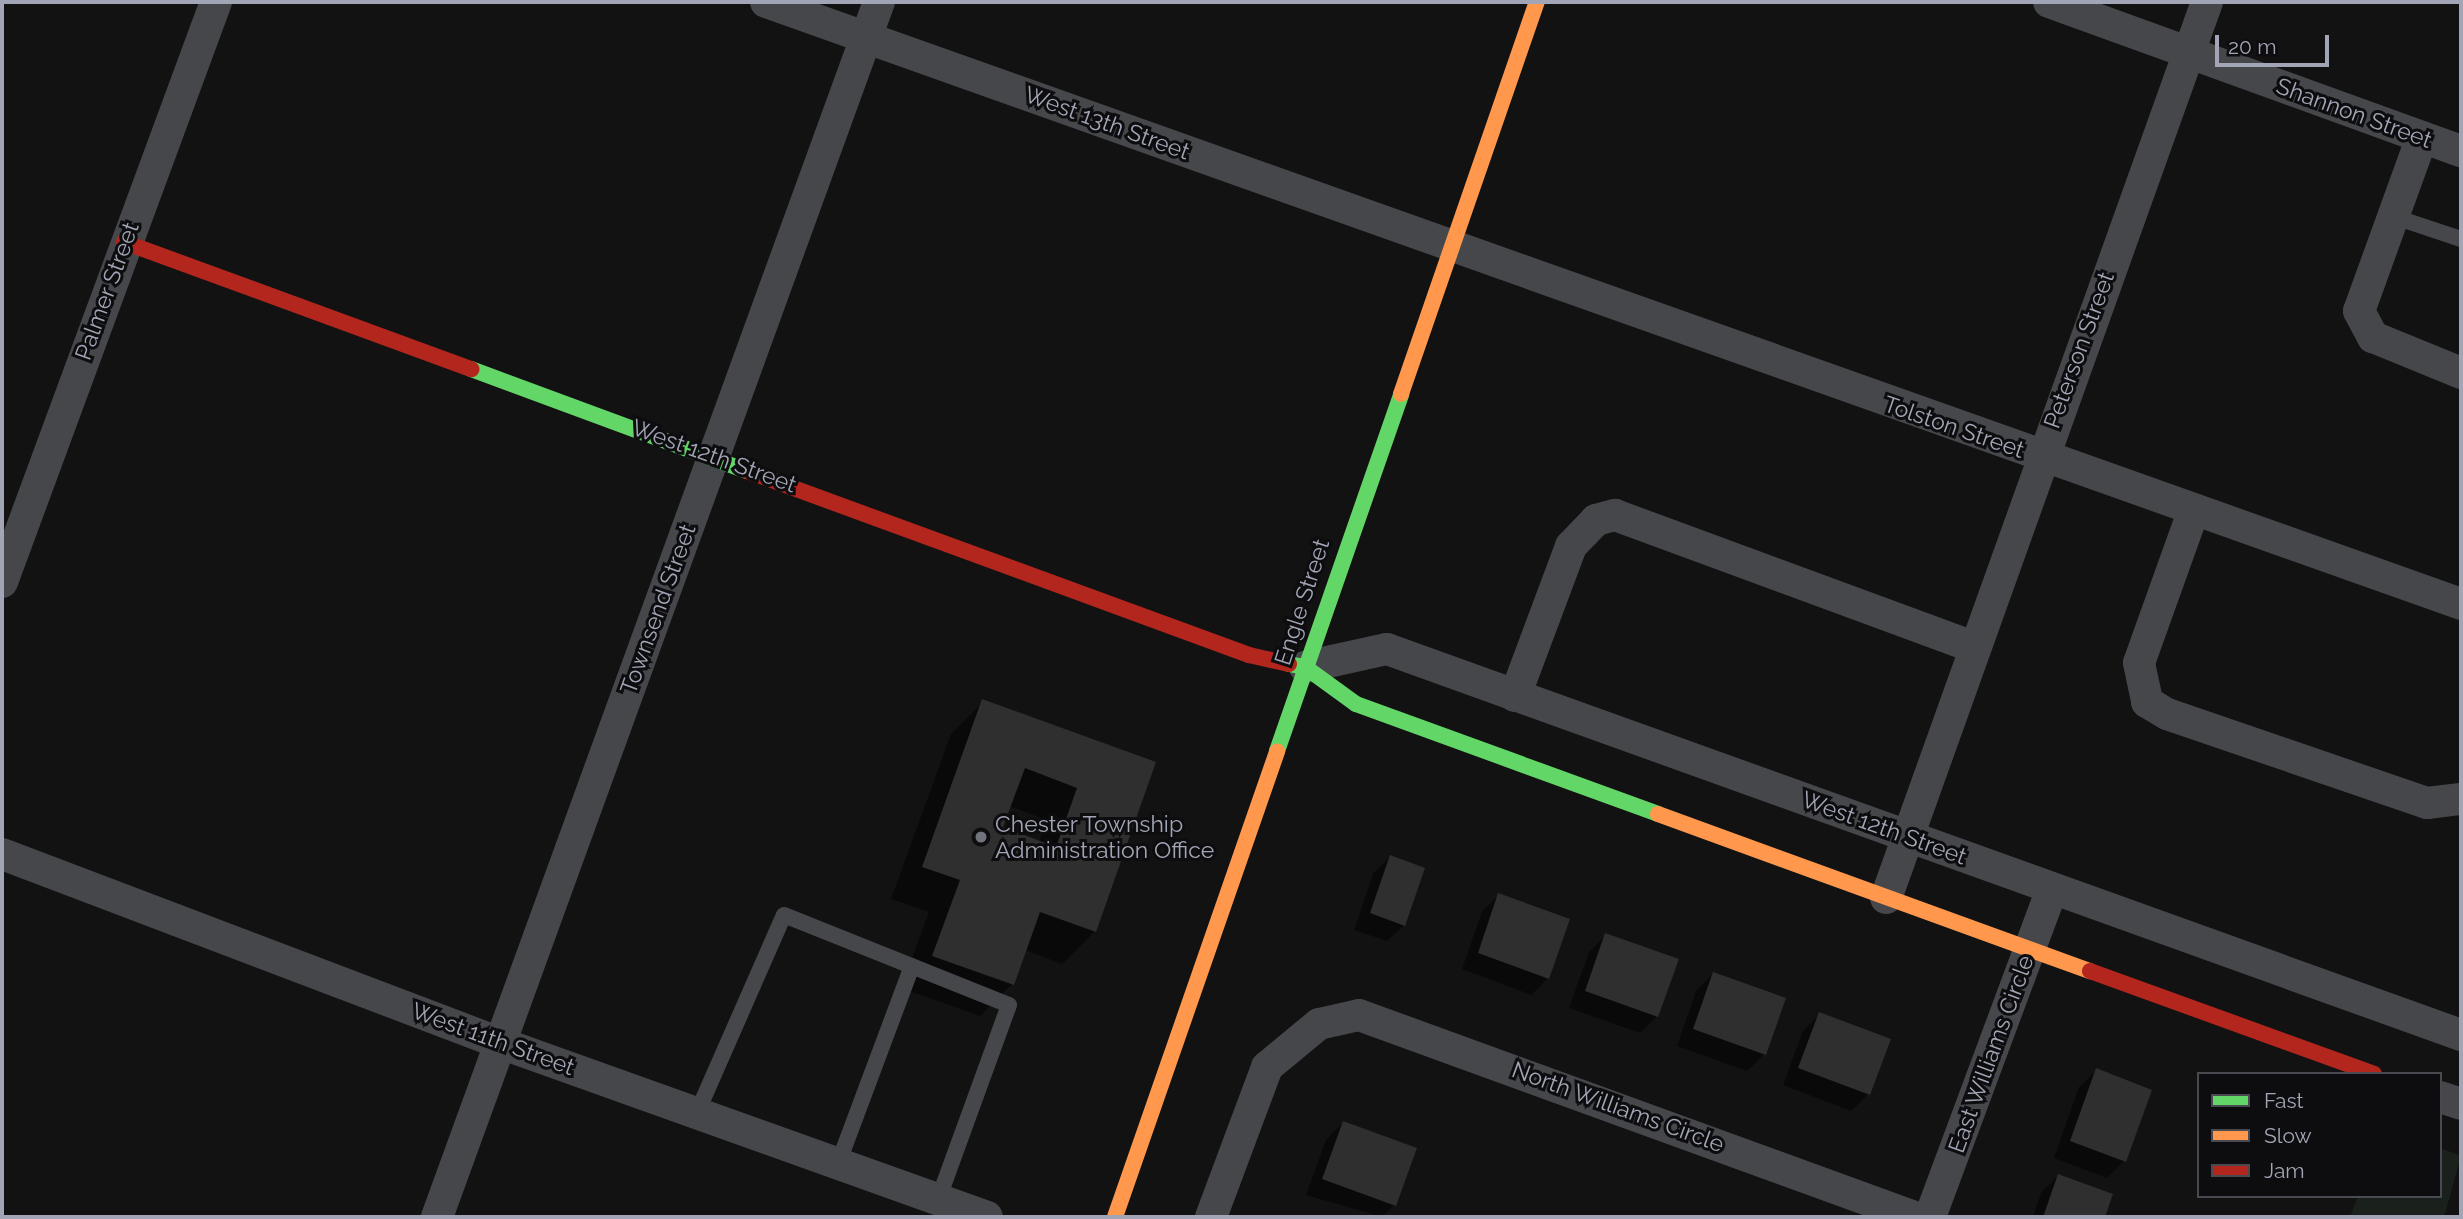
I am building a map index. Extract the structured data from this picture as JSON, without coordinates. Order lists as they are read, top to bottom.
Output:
{
  "streets": {
    "street": [
      "Shannon Street",
      "West 13th Street",
      "Palmer Street",
      "Peterson Street",
      "Tolston Street",
      "West 12th Street",
      "Engle Street",
      "Townsend Street",
      "West 11th Street",
      "East Williams Circle",
      "North Williams Circle"
    ]
  },
  "crossings": [
    ["Shannon Street", "Peterson Street"],
    ["West 13th Street", "Tolston Street"],
    ["West 13th Street", "Engle Street"],
    ["West 13th Street", "Townsend Street"],
    ["Palmer Street", "West 12th Street"],
    ["Peterson Street", "Tolston Street"],
    ["Peterson Street", "West 12th Street"],
    ["Tolston Street", "Engle Street"],
    ["West 12th Street", "Engle Street"],
    ["West 12th Street", "Townsend Street"],
    ["West 12th Street", "East Williams Circle"],
    ["Townsend Street", "West 11th Street"]
  ],
  "places": ["Chester Township Administration Office"],
  "legend": ["Fast", "Slow", "Jam"],
  "scale_bar": "20 m"
}
